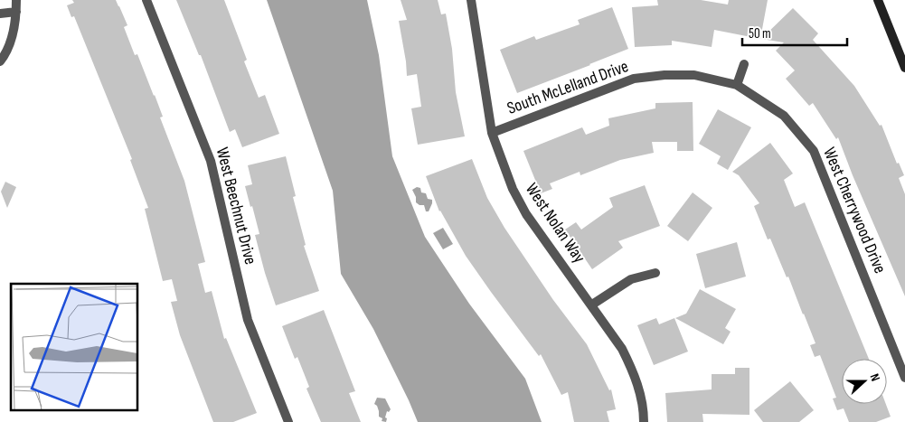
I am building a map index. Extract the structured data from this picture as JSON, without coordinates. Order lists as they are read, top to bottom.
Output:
{
  "streets": {
    "street": [
      "South McLelland Drive",
      "West Beechnut Drive",
      "West Cherrywood Drive",
      "West Nolan Way"
    ]
  },
  "crossings": [
    ["South McLelland Drive", "West Cherrywood Drive"],
    ["South McLelland Drive", "West Nolan Way"]
  ],
  "scale_bar": "50 m",
  "north": "right"
}
